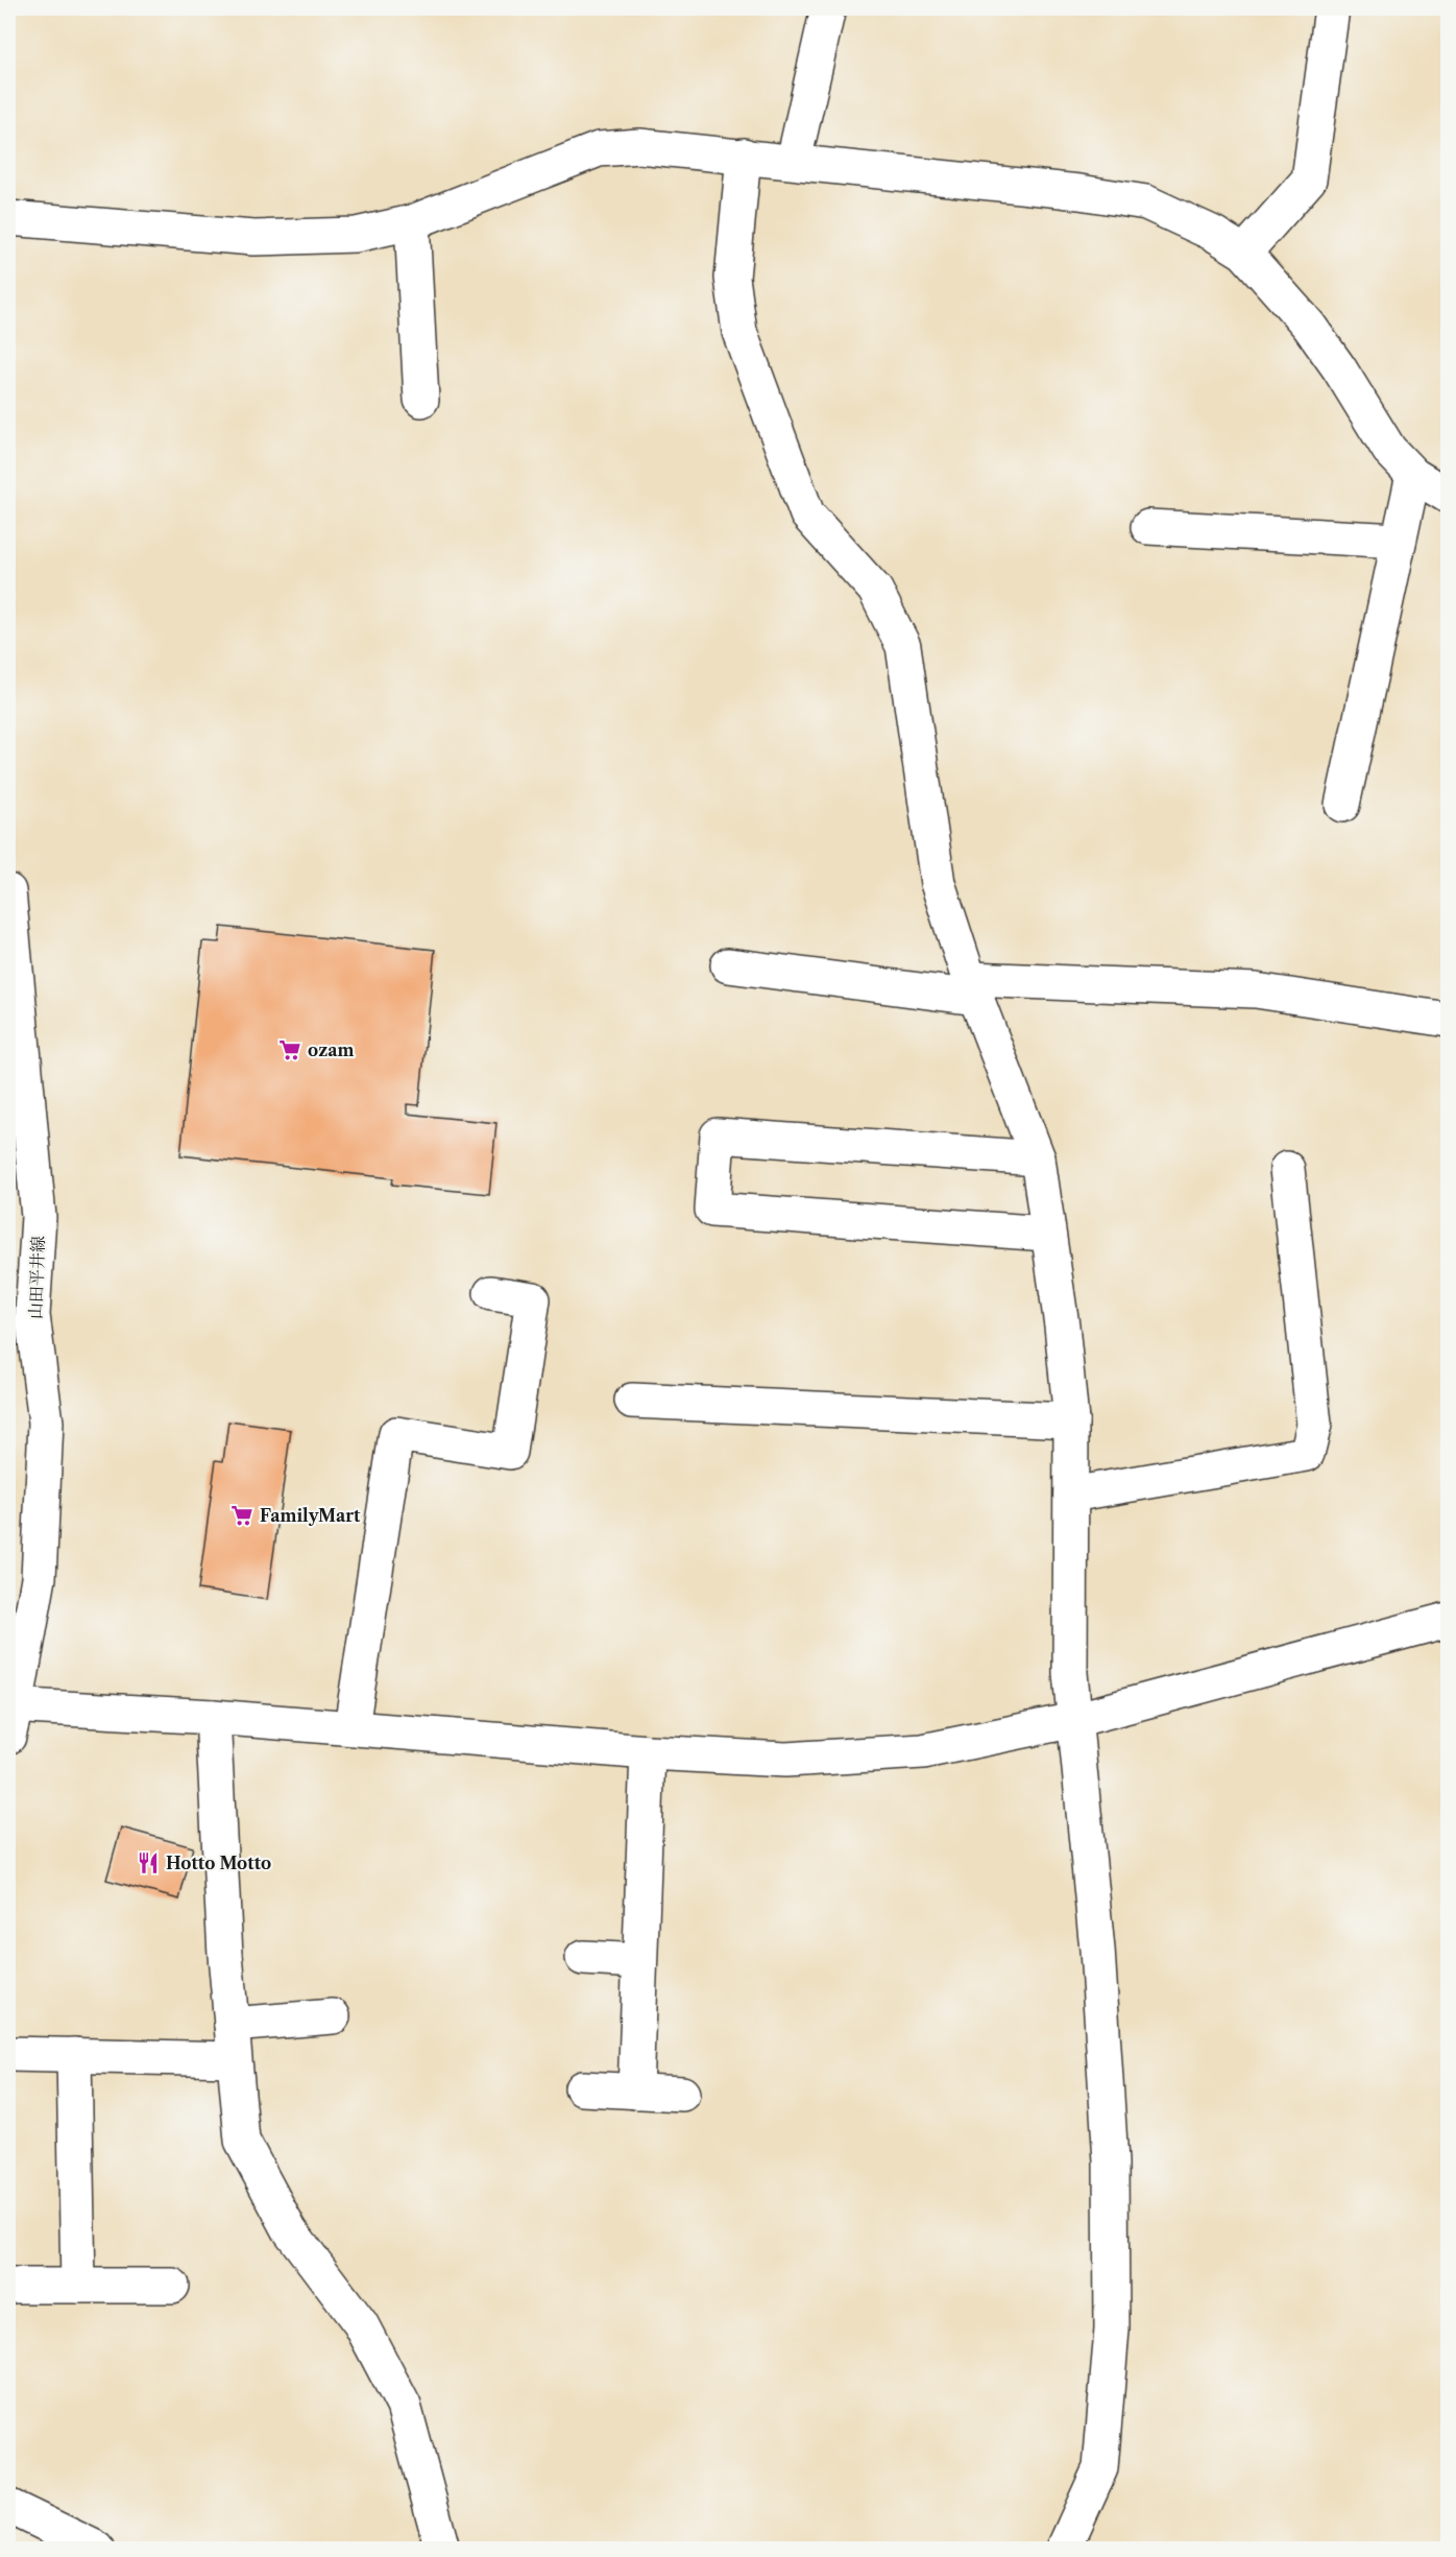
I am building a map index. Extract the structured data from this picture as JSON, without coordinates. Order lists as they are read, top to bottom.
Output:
{
  "streets": {
    "street": ["山田平井線"]
  },
  "places": {
    "supermarket": ["ozam", "FamilyMart"],
    "restaurant": ["Hotto Motto"]
  }
}
